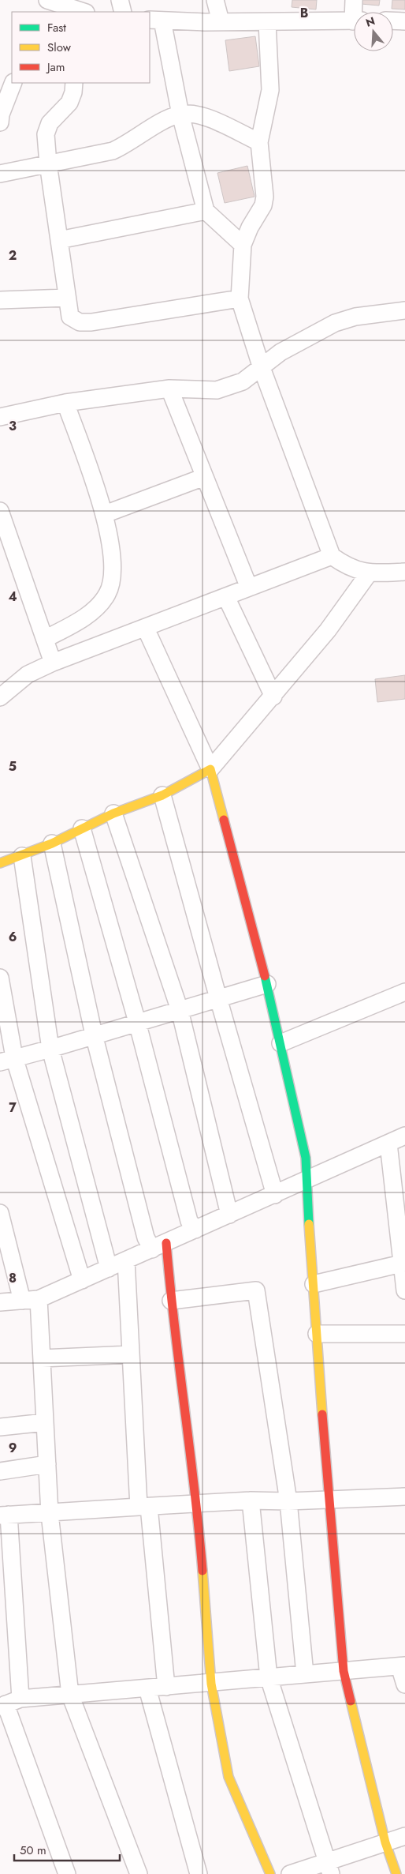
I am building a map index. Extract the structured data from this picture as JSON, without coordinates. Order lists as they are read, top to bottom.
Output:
{
  "legend": ["Fast", "Slow", "Jam"],
  "scale_bar": "50 m",
  "north": "top",
  "grid": {
    "columns": ["B"],
    "rows": [
      "2",
      "3",
      "4",
      "5",
      "6",
      "7",
      "8",
      "9"
    ]
  }
}
